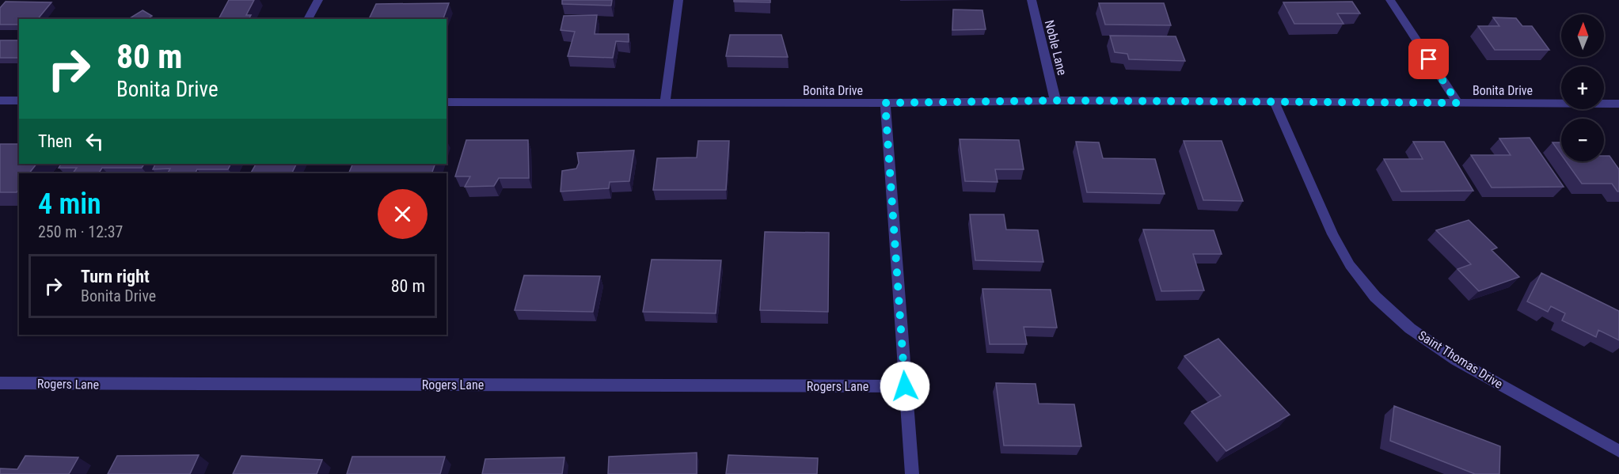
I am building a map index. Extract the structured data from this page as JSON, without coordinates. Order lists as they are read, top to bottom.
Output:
{
  "streets": {
    "street": [
      "Noble Lane",
      "Bonita Drive",
      "Saint Thomas Drive",
      "Rogers Lane"
    ]
  },
  "crossings": [
    ["Noble Lane", "Bonita Drive"],
    ["Bonita Drive", "Saint Thomas Drive"]
  ],
  "north": "top",
  "page": {
    "map_buttons": ["+", "−"],
    "turn": ["80 m", "Bonita Drive"],
    "then": "Then",
    "heading": ["4 min", "250 m · 12:37"],
    "list": [
      {
        "name": "Turn right",
        "note": "Bonita Drive",
        "value": "80 m"
      }
    ]
  }
}
